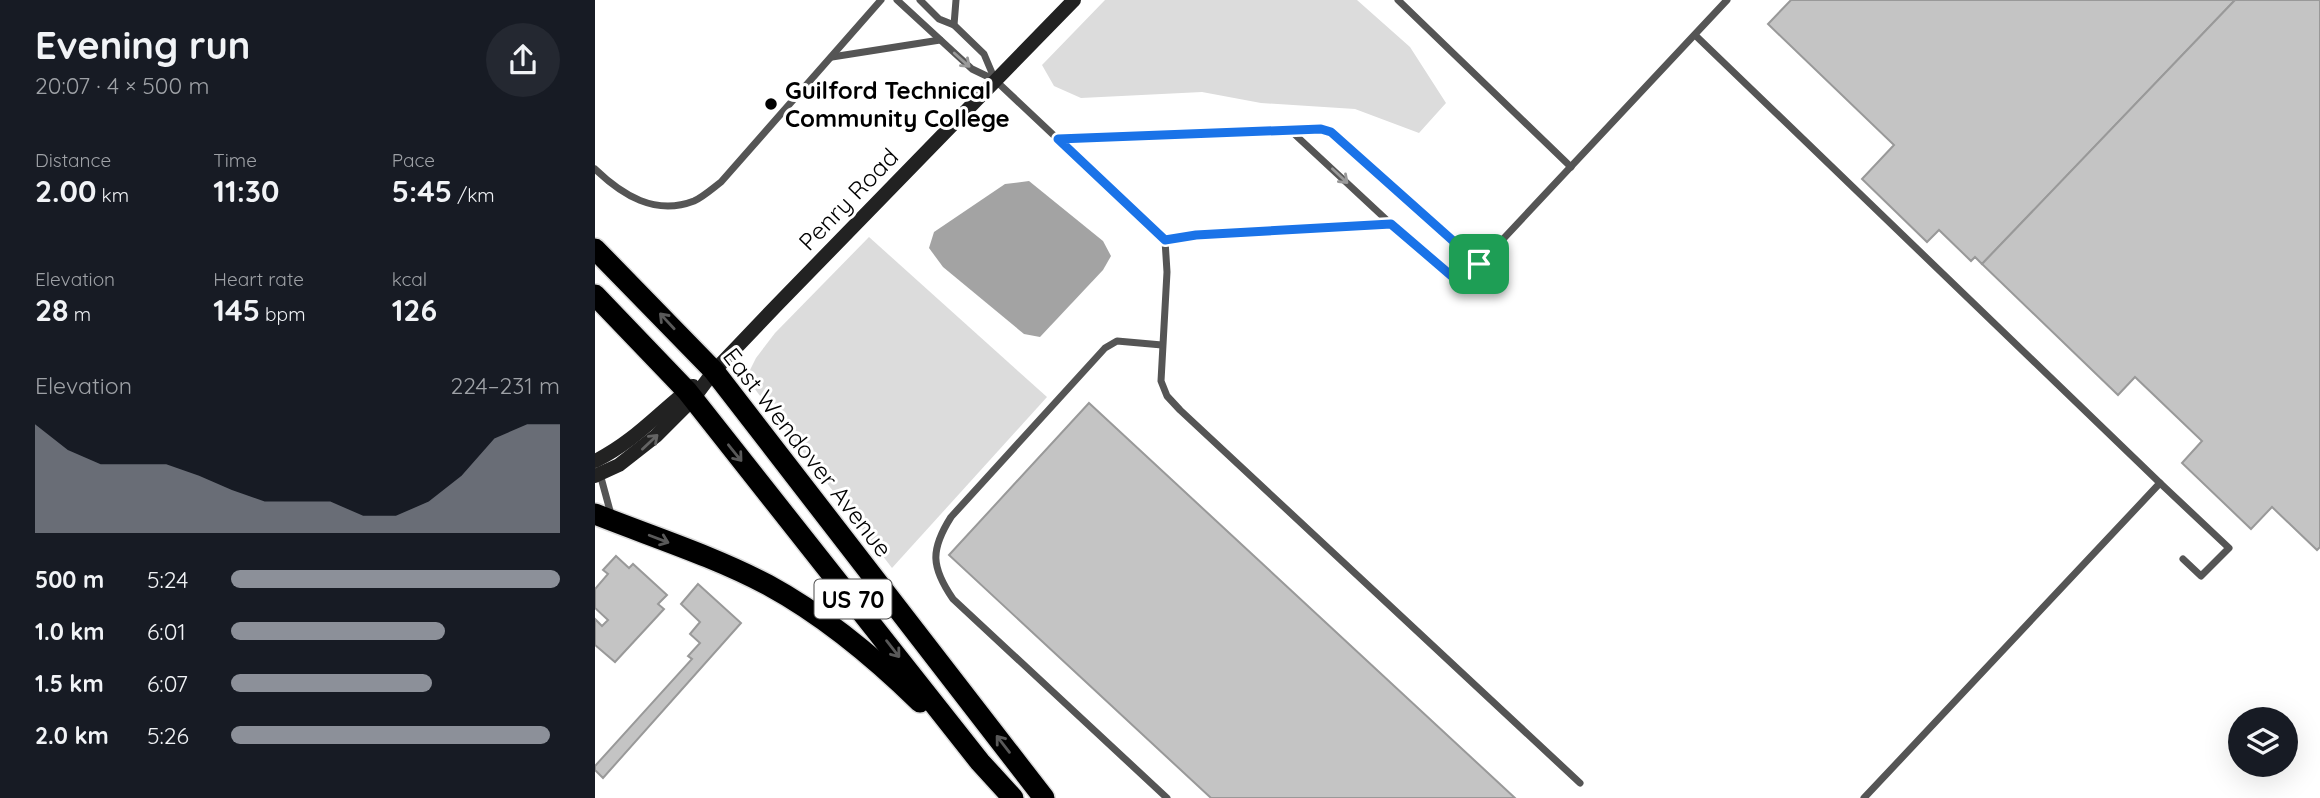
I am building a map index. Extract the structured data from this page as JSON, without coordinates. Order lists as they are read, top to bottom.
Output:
{
  "streets": {
    "highway": ["East Wendover Avenue", "US 70"],
    "street": ["Penry Road"]
  },
  "crossings": [
    ["Penry Road", "East Wendover Avenue"],
    ["Penry Road", "US 70"]
  ],
  "places": ["Guilford Technical Community College"],
  "page": {
    "heading": ["Evening run", "20:07 · 4 × 500 m"],
    "stats": [
      ["Distance", "2.00 km"],
      ["Time", "11:30"],
      ["Pace", "5:45 /km"],
      ["Elevation", "28 m"],
      ["Heart rate", "145 bpm"],
      ["kcal", "126"]
    ],
    "chart": ["Elevation", "224–231 m"],
    "list": [
      {
        "name": "500 m",
        "note": "5:24"
      },
      {
        "name": "1.0 km",
        "note": "6:01"
      },
      {
        "name": "1.5 km",
        "note": "6:07"
      },
      {
        "name": "2.0 km",
        "note": "5:26"
      }
    ]
  }
}
